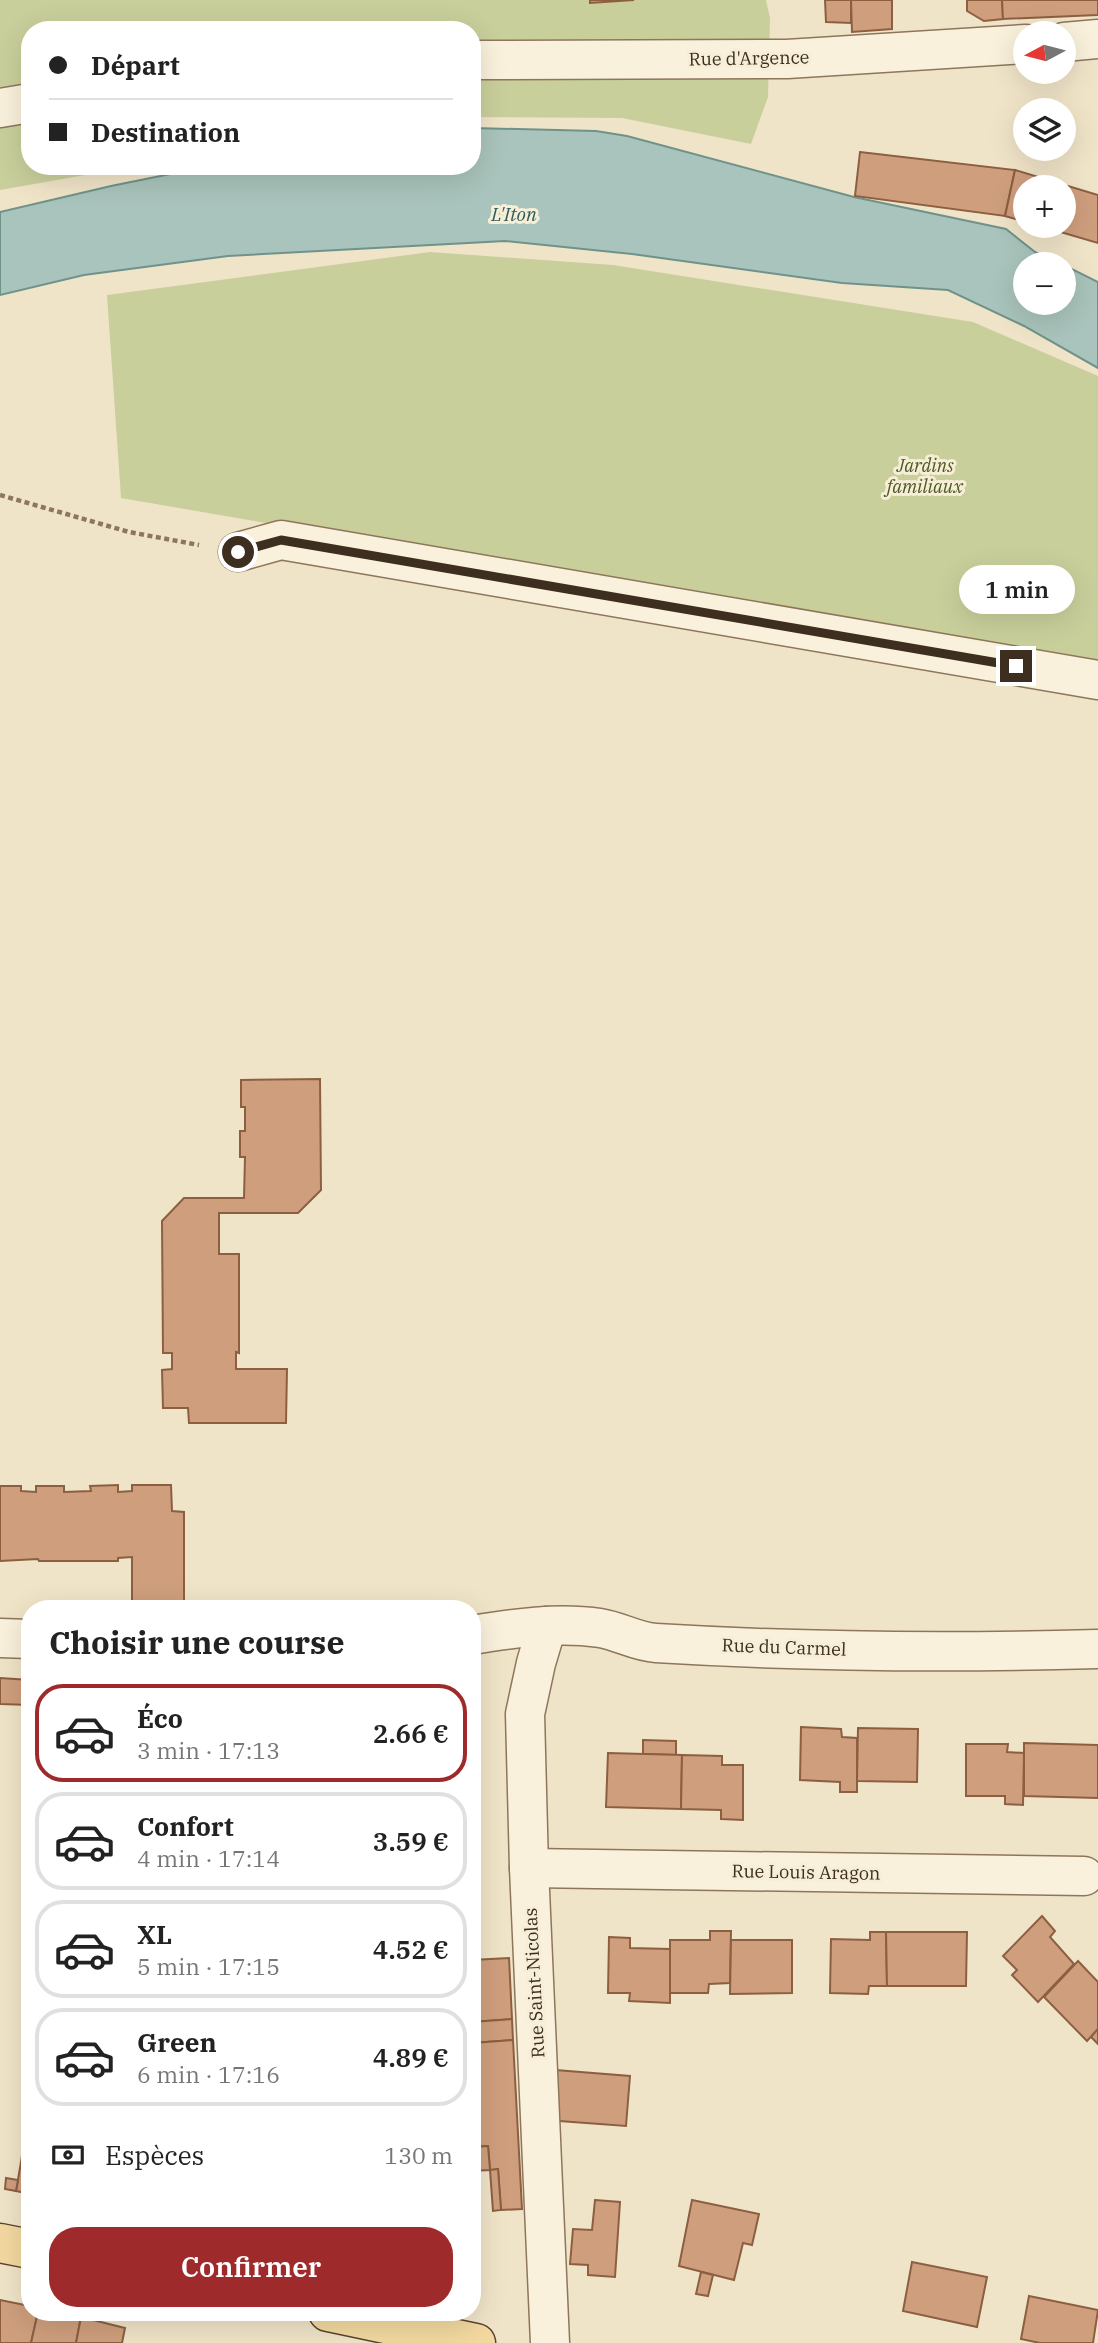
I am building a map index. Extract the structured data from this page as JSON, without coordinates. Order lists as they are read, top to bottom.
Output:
{
  "streets": {
    "street": [
      "Rue d'Argence",
      "Rue du Carmel",
      "Rue Louis Aragon",
      "Rue Saint-Nicolas"
    ]
  },
  "crossings": [
    ["Rue du Carmel", "Rue Saint-Nicolas"],
    ["Rue Louis Aragon", "Rue Saint-Nicolas"]
  ],
  "water": ["L'Iton"],
  "parks": ["Jardins familiaux"],
  "north": "left",
  "page": {
    "map_buttons": ["+", "−"],
    "banner": ["Départ", "Destination"],
    "bubble": "1 min",
    "heading": "Choisir une course",
    "list": [
      {
        "name": "Éco",
        "note": "3 min · 17:13",
        "value": "2.66 €"
      },
      {
        "name": "Confort",
        "note": "4 min · 17:14",
        "value": "3.59 €"
      },
      {
        "name": "XL",
        "note": "5 min · 17:15",
        "value": "4.52 €"
      },
      {
        "name": "Green",
        "note": "6 min · 17:16",
        "value": "4.89 €"
      }
    ],
    "pay": ["Espèces", "130 m"],
    "buttons": "Confirmer"
  }
}
